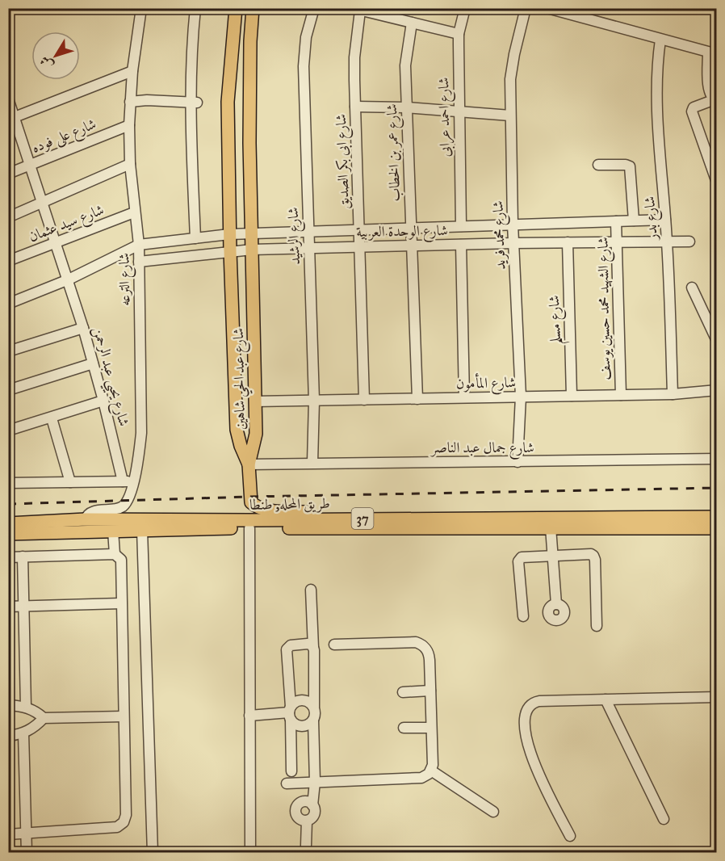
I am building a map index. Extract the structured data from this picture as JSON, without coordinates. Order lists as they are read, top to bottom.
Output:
{
  "streets": {
    "main road": ["شارع عبد الحي شاهين", "طريق المحله, طنطا", "37"],
    "street": [
      "شارع احمد عرابى",
      "شارع على فوده",
      "شارع عمر بن الخطاب",
      "شارع ابى بكر الصديق",
      "شارع بدر",
      "شارع سيد عثمان",
      "شارع الوحدة العربية",
      "شارع محمد فريد",
      "شارع الرشيد",
      "شارع الترعه",
      "شارع الشهيد محمد حسين يوسف",
      "شارع مسلم",
      "شارع يحيي عبد الرحمن",
      "شارع المأمون",
      "شارع جمال عبد الناصر"
    ]
  },
  "crossings": [
    ["شارع احمد عرابى", "شارع الوحدة العربية"],
    ["شارع على فوده", "شارع الترعه"],
    ["شارع على فوده", "شارع يحيي عبد الرحمن"],
    ["شارع عمر بن الخطاب", "شارع الوحدة العربية"],
    ["شارع عمر بن الخطاب", "شارع المأمون"],
    ["شارع ابى بكر الصديق", "شارع الوحدة العربية"],
    ["شارع ابى بكر الصديق", "شارع المأمون"],
    ["شارع بدر", "شارع الوحدة العربية"],
    ["شارع بدر", "شارع المأمون"],
    ["شارع سيد عثمان", "شارع الترعه"],
    ["شارع سيد عثمان", "شارع يحيي عبد الرحمن"],
    ["شارع الوحدة العربية", "شارع محمد فريد"],
    ["شارع الوحدة العربية", "شارع الرشيد"],
    ["شارع الوحدة العربية", "شارع الترعه"],
    ["شارع الوحدة العربية", "شارع الشهيد محمد حسين يوسف"],
    ["شارع الوحدة العربية", "شارع مسلم"],
    ["شارع الوحدة العربية", "شارع يحيي عبد الرحمن"],
    ["شارع الوحدة العربية", "شارع عبد الحي شاهين"],
    ["شارع محمد فريد", "شارع المأمون"],
    ["شارع محمد فريد", "شارع جمال عبد الناصر"],
    ["شارع الرشيد", "شارع المأمون"],
    ["شارع الرشيد", "شارع جمال عبد الناصر"],
    ["شارع الترعه", "شارع يحيي عبد الرحمن"],
    ["شارع الترعه", "طريق المحله, طنطا"],
    ["شارع الشهيد محمد حسين يوسف", "شارع المأمون"],
    ["شارع مسلم", "شارع المأمون"],
    ["شارع عبد الحي شاهين", "شارع المأمون"],
    ["شارع عبد الحي شاهين", "شارع جمال عبد الناصر"]
  ],
  "north": "bottom left"
}
